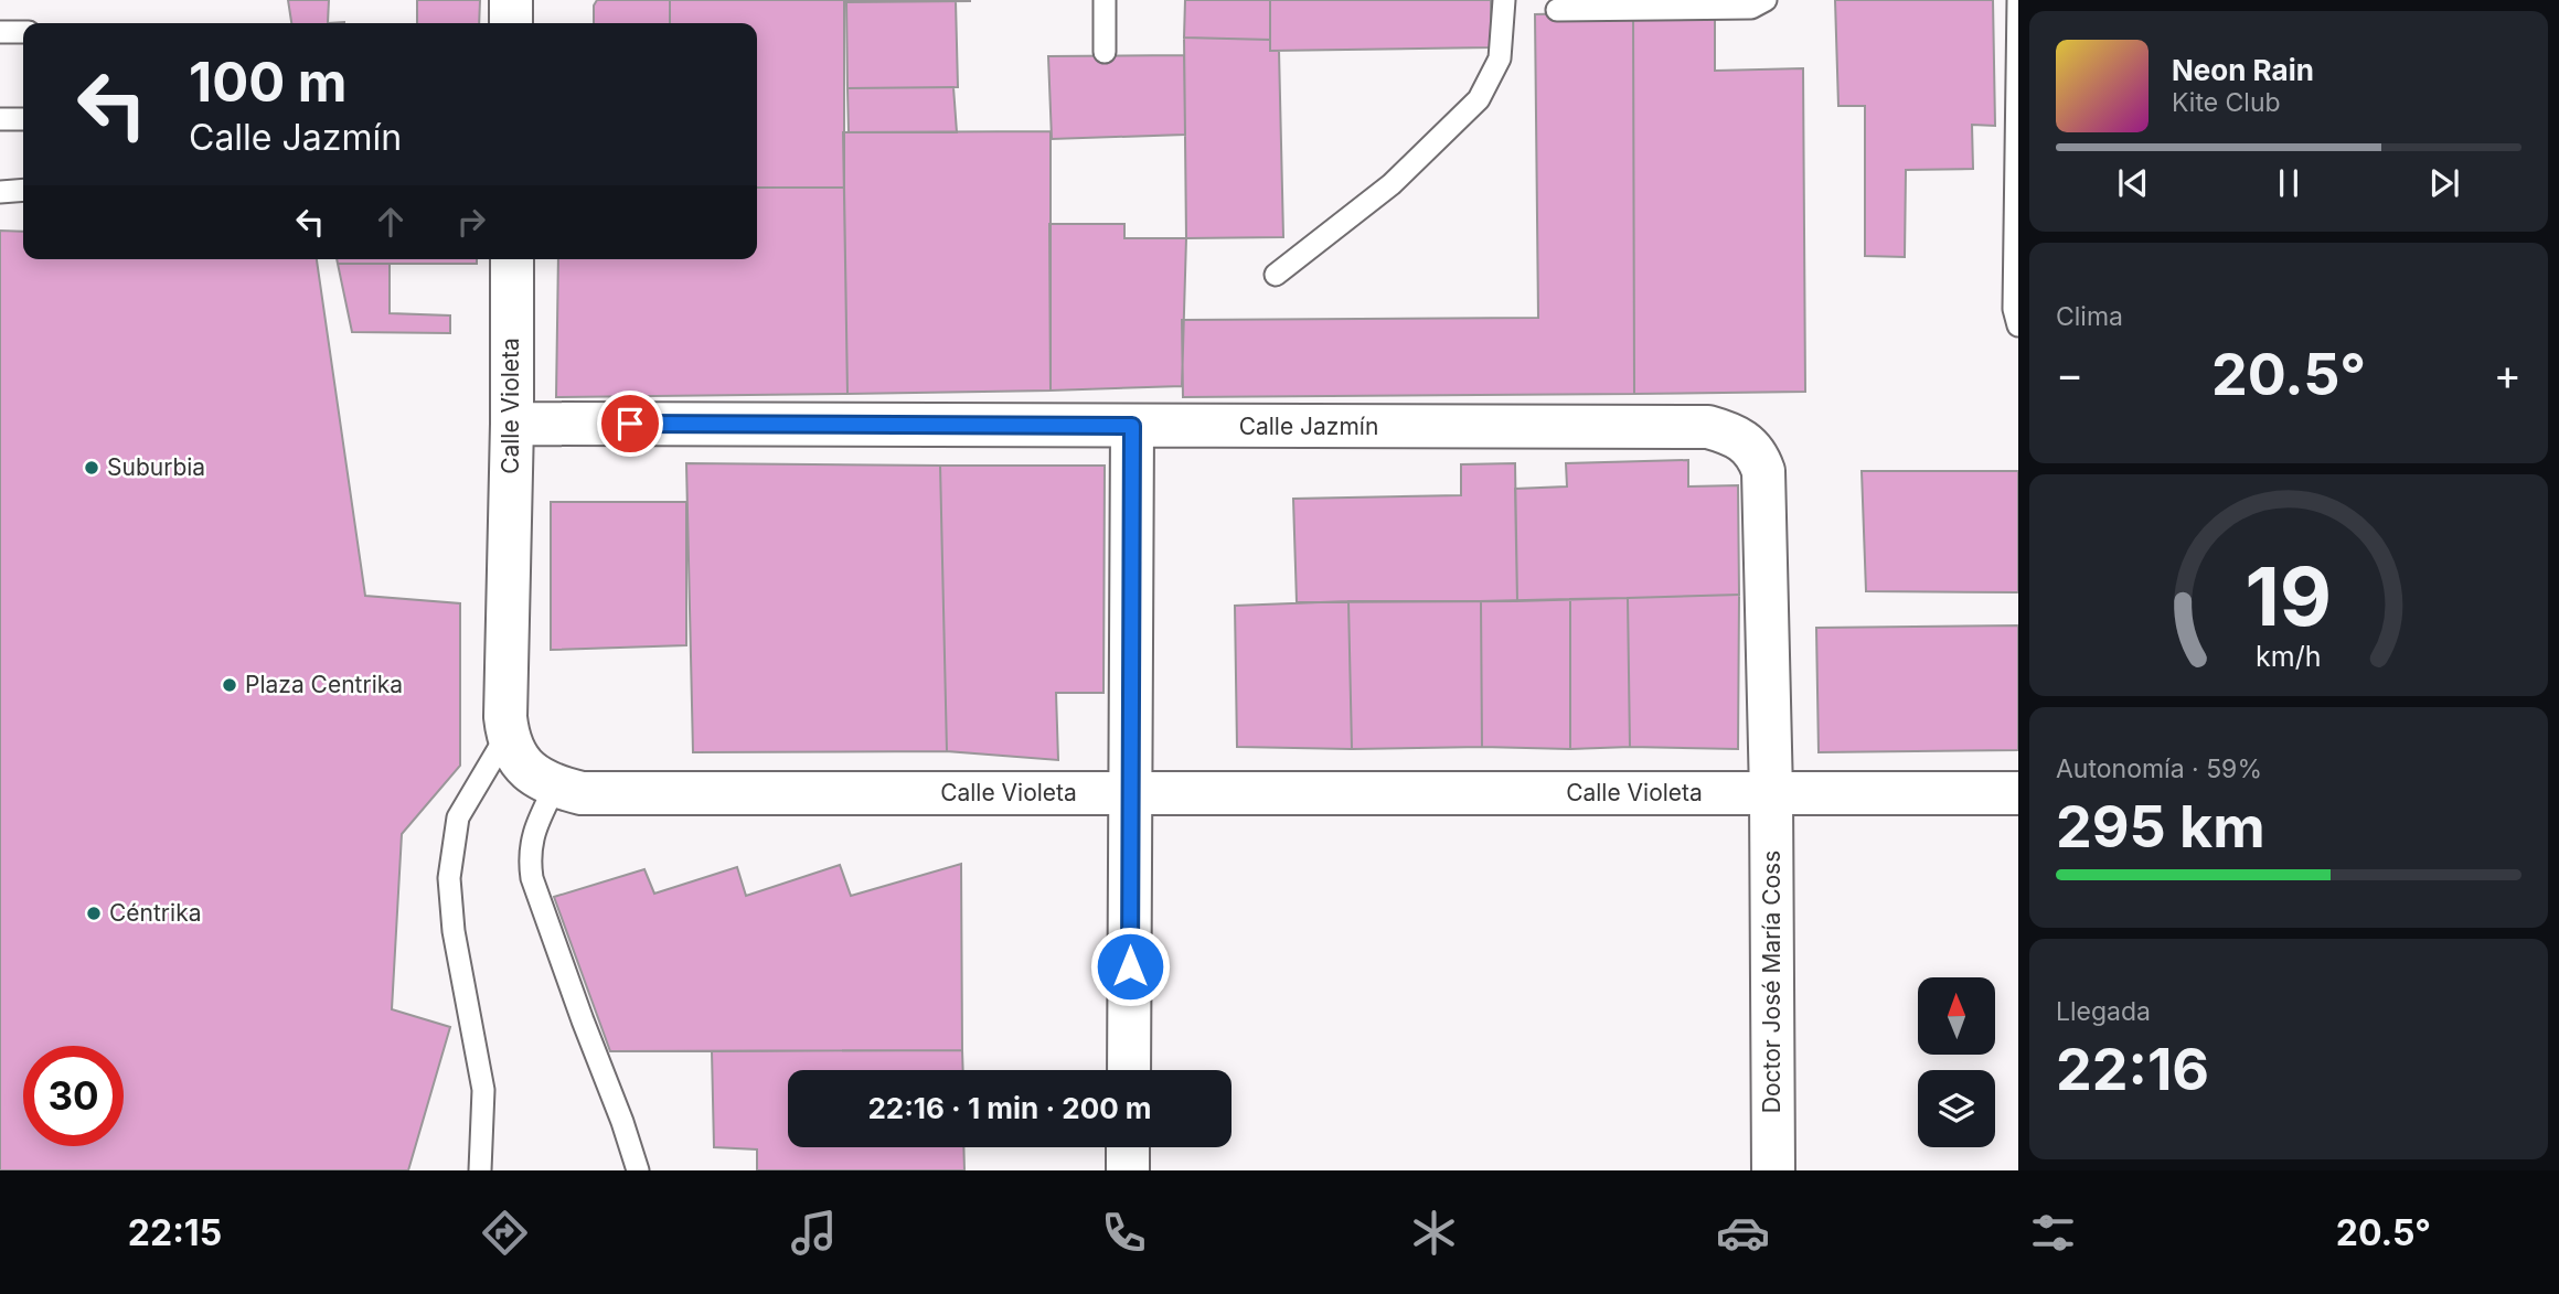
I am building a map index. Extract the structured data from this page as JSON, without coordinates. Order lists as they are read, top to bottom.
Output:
{
  "streets": {
    "street": ["Calle Violeta", "Calle Jazmín", "Doctor José María Coss"]
  },
  "crossings": [
    ["Calle Violeta", "Calle Jazmín"],
    ["Calle Violeta", "Doctor José María Coss"],
    ["Calle Jazmín", "Doctor José María Coss"]
  ],
  "places": ["Suburbia", "Plaza Centrika", "Céntrika"],
  "north": "top",
  "page": {
    "turn": ["100 m", "Calle Jazmín"],
    "song": ["Neon Rain", "Kite Club"],
    "tile": [
      "Clima",
      ["Autonomía · 59%", "295 km"],
      ["Llegada", "22:16"]
    ],
    "heat": ["−", "20.5°", "+"],
    "limit": "30",
    "trip": "22:16 · 1 min · 200 m",
    "tabs": ["22:15", "20.5°"],
    "gauge": ["19", "km/h"]
  }
}
